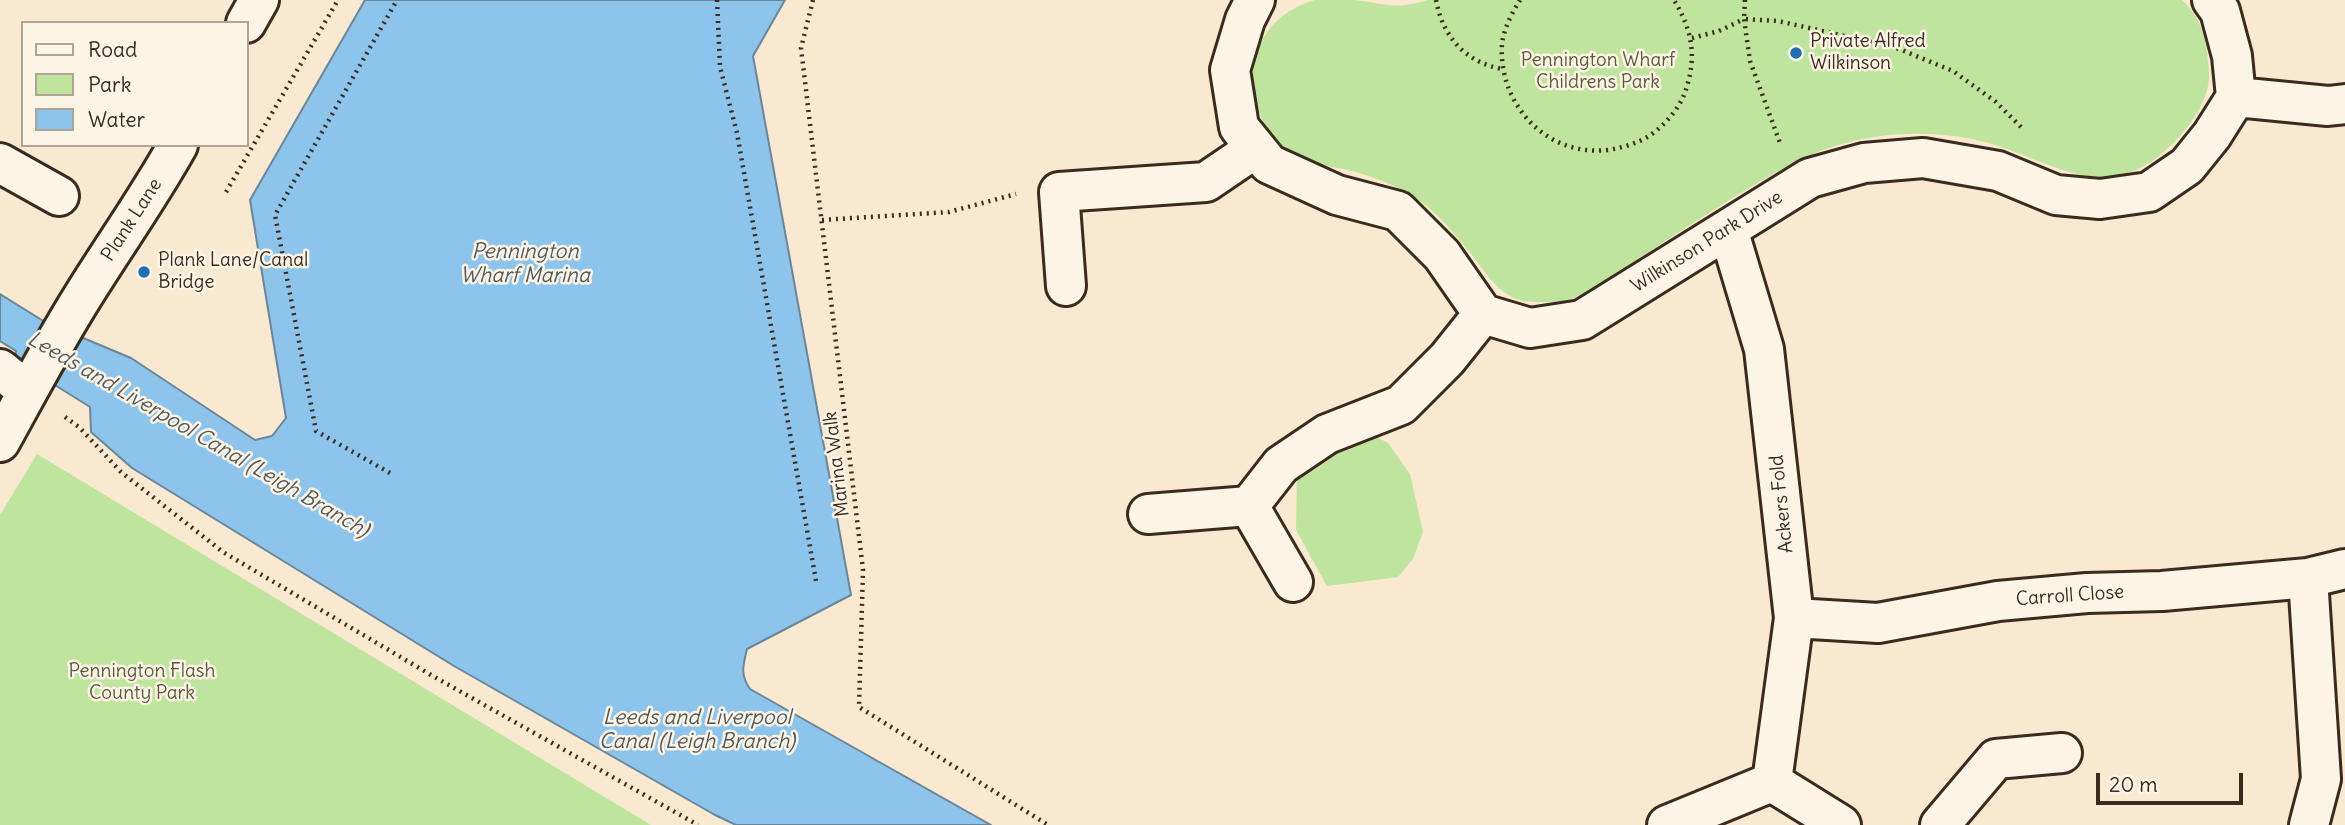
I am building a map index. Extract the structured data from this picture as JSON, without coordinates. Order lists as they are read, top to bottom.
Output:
{
  "streets": {
    "street": [
      "Plank Lane",
      "Wilkinson Park Drive",
      "Ackers Fold",
      "Carroll Close"
    ],
    "path": ["Marina Walk"]
  },
  "crossings": [
    ["Wilkinson Park Drive", "Ackers Fold"],
    ["Ackers Fold", "Carroll Close"]
  ],
  "water": ["Pennington Wharf Marina", "Leeds and Liverpool Canal (Leigh Branch)"],
  "parks": ["Pennington Wharf Childrens Park", "Pennington Flash County Park"],
  "places": ["Private Alfred Wilkinson", "Plank Lane/Canal Bridge"],
  "legend": ["Road", "Park", "Water"],
  "scale_bar": "20 m"
}
